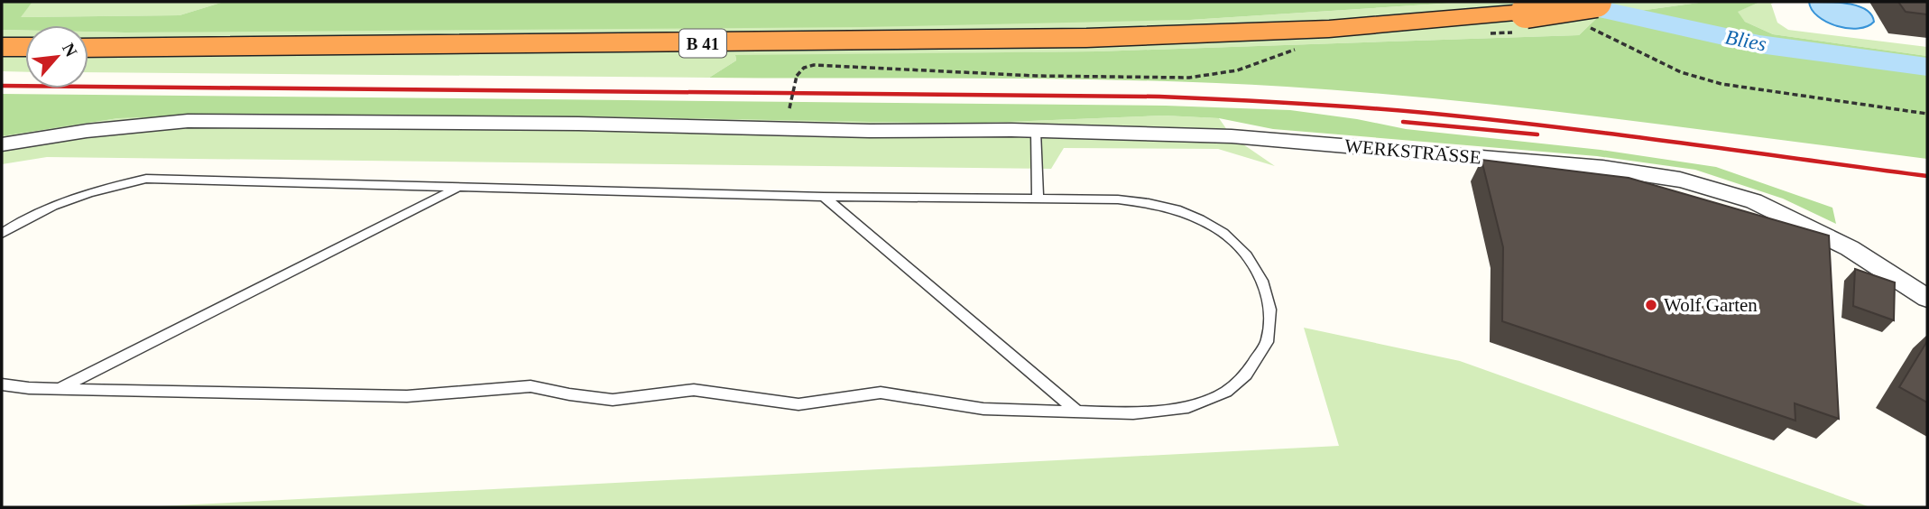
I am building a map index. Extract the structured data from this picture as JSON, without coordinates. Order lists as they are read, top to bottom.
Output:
{
  "streets": {
    "highway": ["B 41"],
    "street": ["WERKSTRASSE"]
  },
  "water": ["Blies"],
  "places": ["Wolf Garten"],
  "north": "top right"
}
